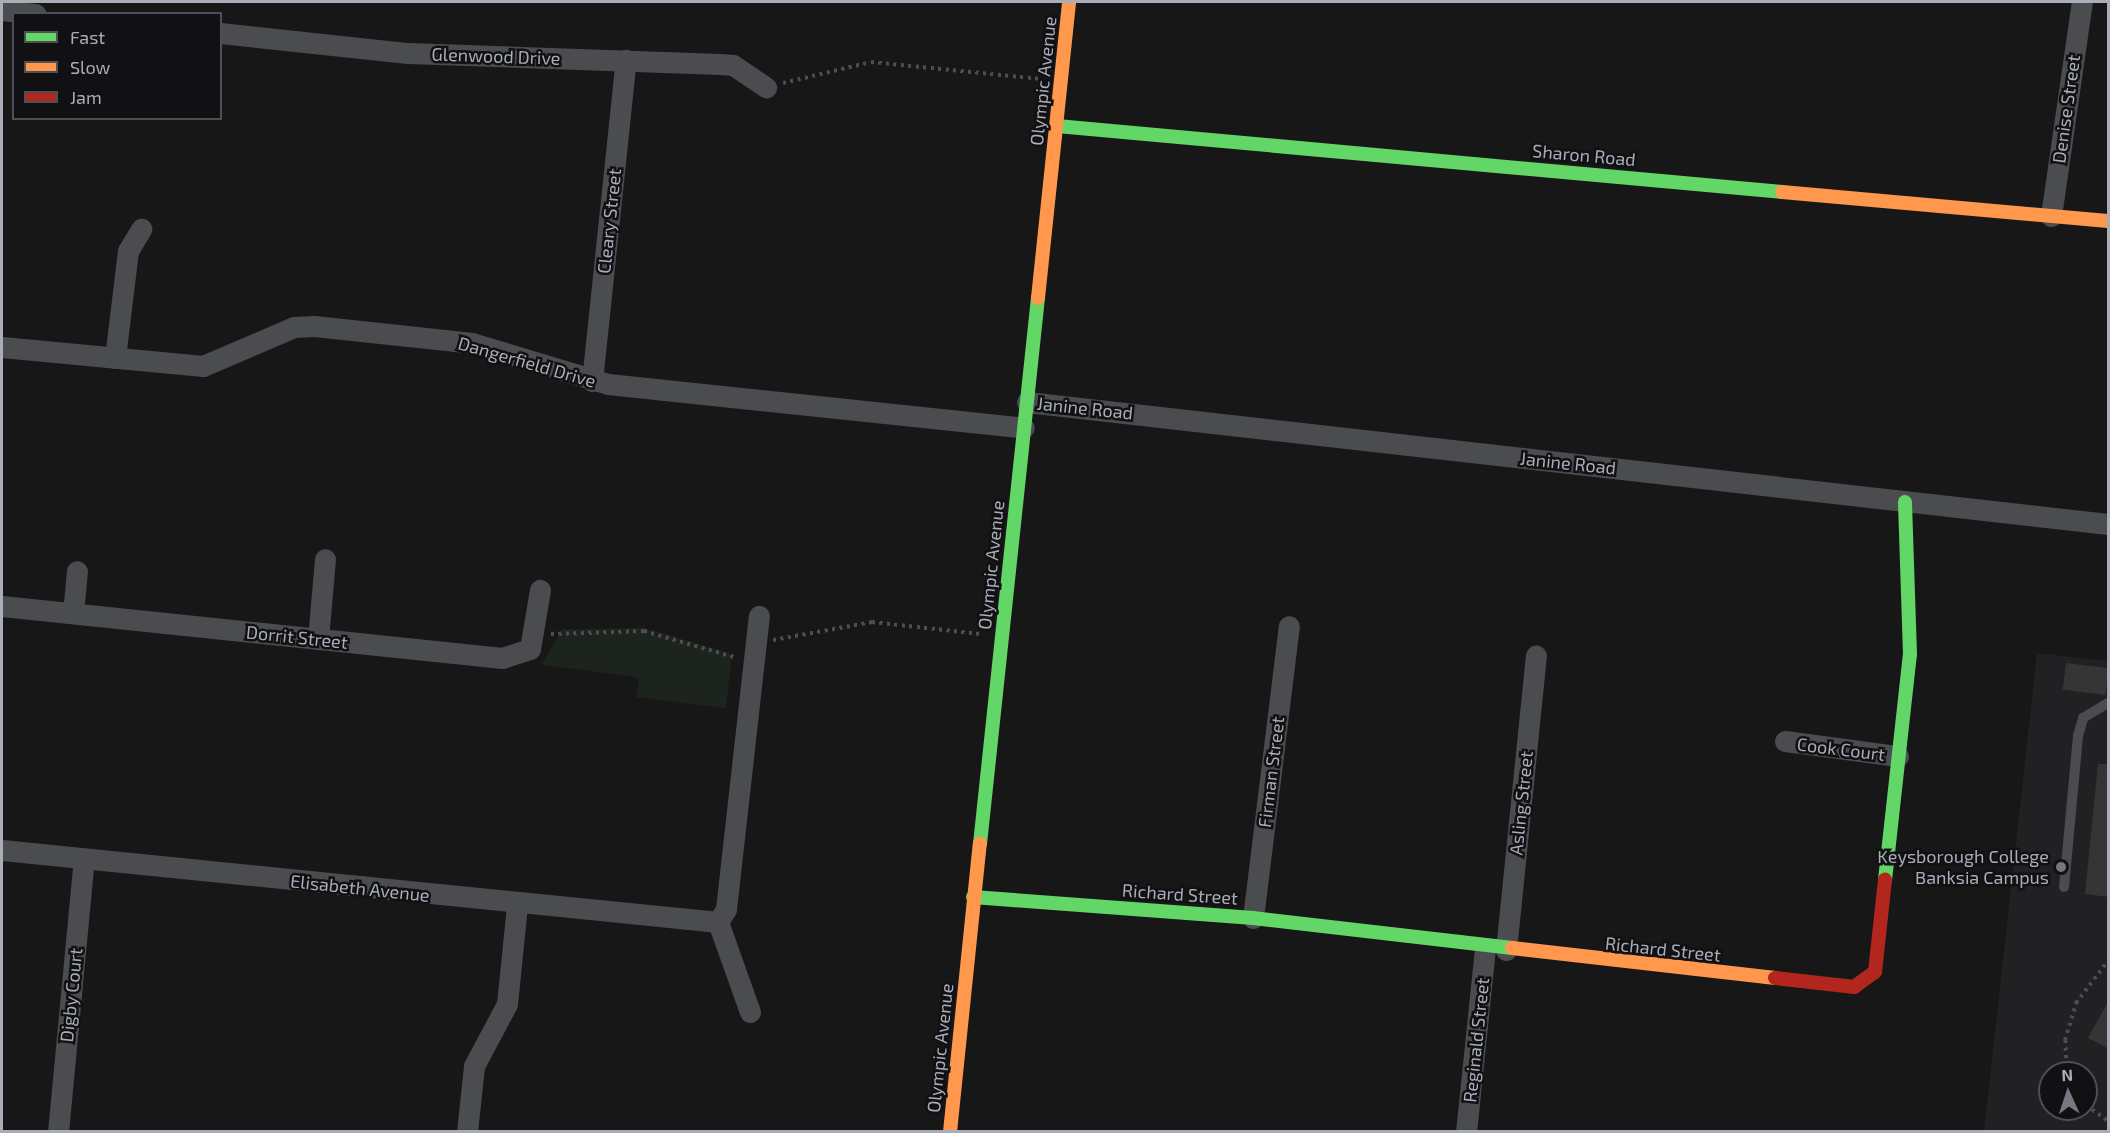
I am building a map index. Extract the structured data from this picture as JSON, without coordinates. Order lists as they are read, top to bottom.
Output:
{
  "streets": {
    "street": [
      "Glenwood Drive",
      "Olympic Avenue",
      "Denise Street",
      "Sharon Road",
      "Cleary Street",
      "Dangerfield Drive",
      "Janine Road",
      "Dorrit Street",
      "Cook Court",
      "Firman Street",
      "Asling Street",
      "Elisabeth Avenue",
      "Richard Street",
      "Digby Court",
      "Reginald Street"
    ]
  },
  "crossings": [
    ["Glenwood Drive", "Cleary Street"],
    ["Olympic Avenue", "Sharon Road"],
    ["Olympic Avenue", "Dangerfield Drive"],
    ["Olympic Avenue", "Janine Road"],
    ["Olympic Avenue", "Richard Street"],
    ["Denise Street", "Sharon Road"],
    ["Cleary Street", "Dangerfield Drive"],
    ["Janine Road", "Richard Street"],
    ["Cook Court", "Richard Street"],
    ["Firman Street", "Richard Street"],
    ["Asling Street", "Richard Street"],
    ["Asling Street", "Reginald Street"],
    ["Elisabeth Avenue", "Digby Court"],
    ["Richard Street", "Reginald Street"]
  ],
  "places": ["Keysborough College Banksia Campus"],
  "legend": ["Fast", "Slow", "Jam"],
  "north": "top"
}
